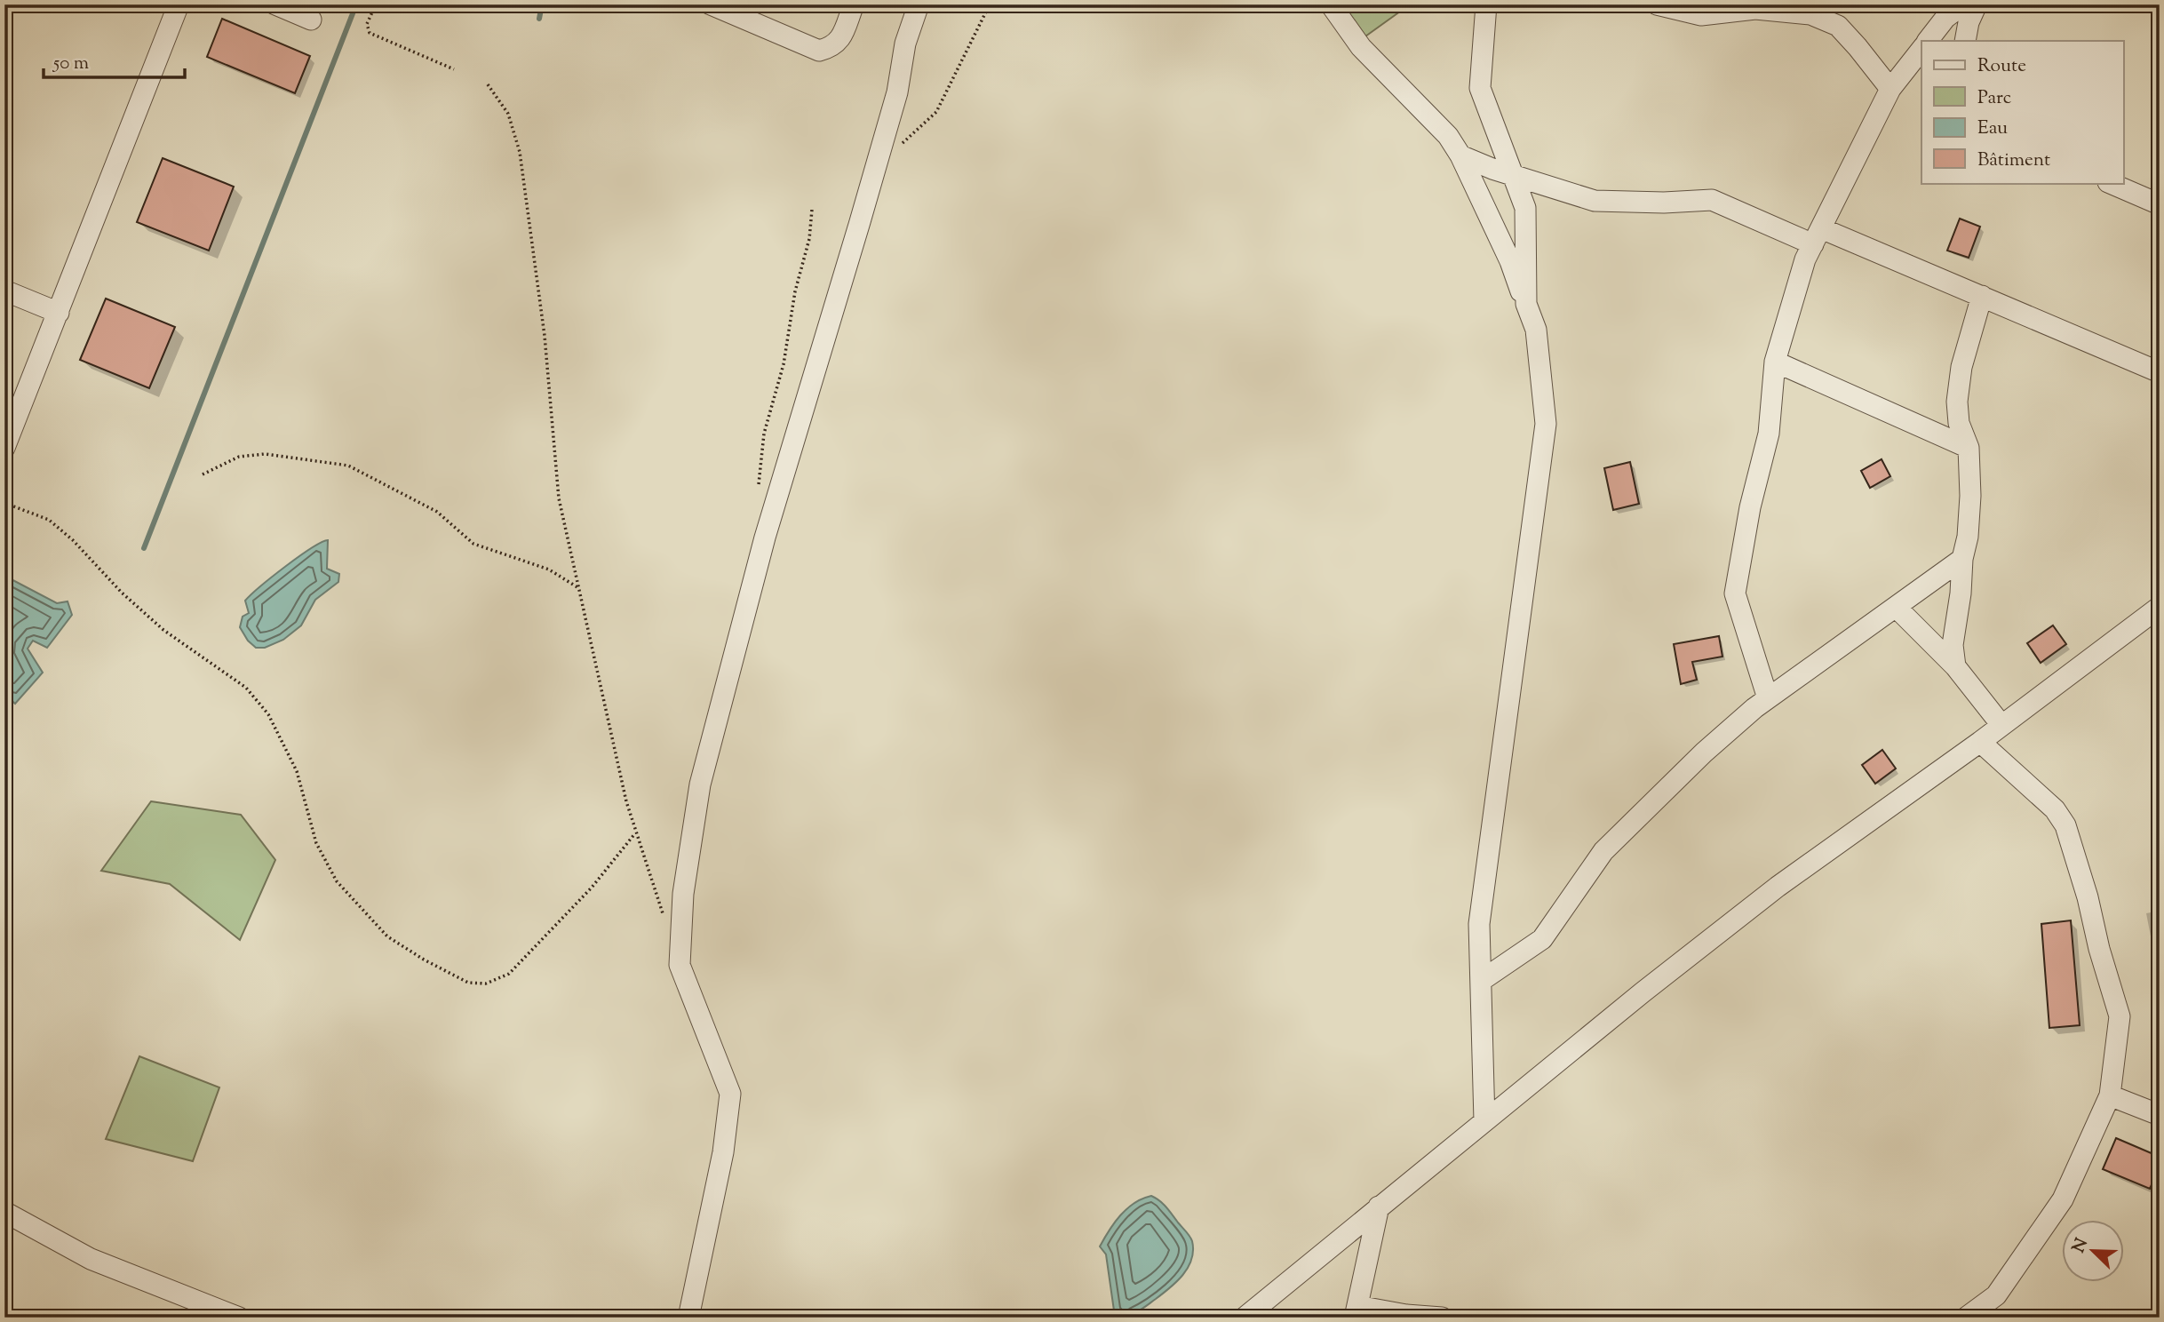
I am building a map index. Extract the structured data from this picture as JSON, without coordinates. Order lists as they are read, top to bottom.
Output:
{
  "legend": [
    "Route",
    "Parc",
    "Eau",
    "Bâtiment"
  ],
  "scale_bar": "50 m",
  "north": "top left"
}
